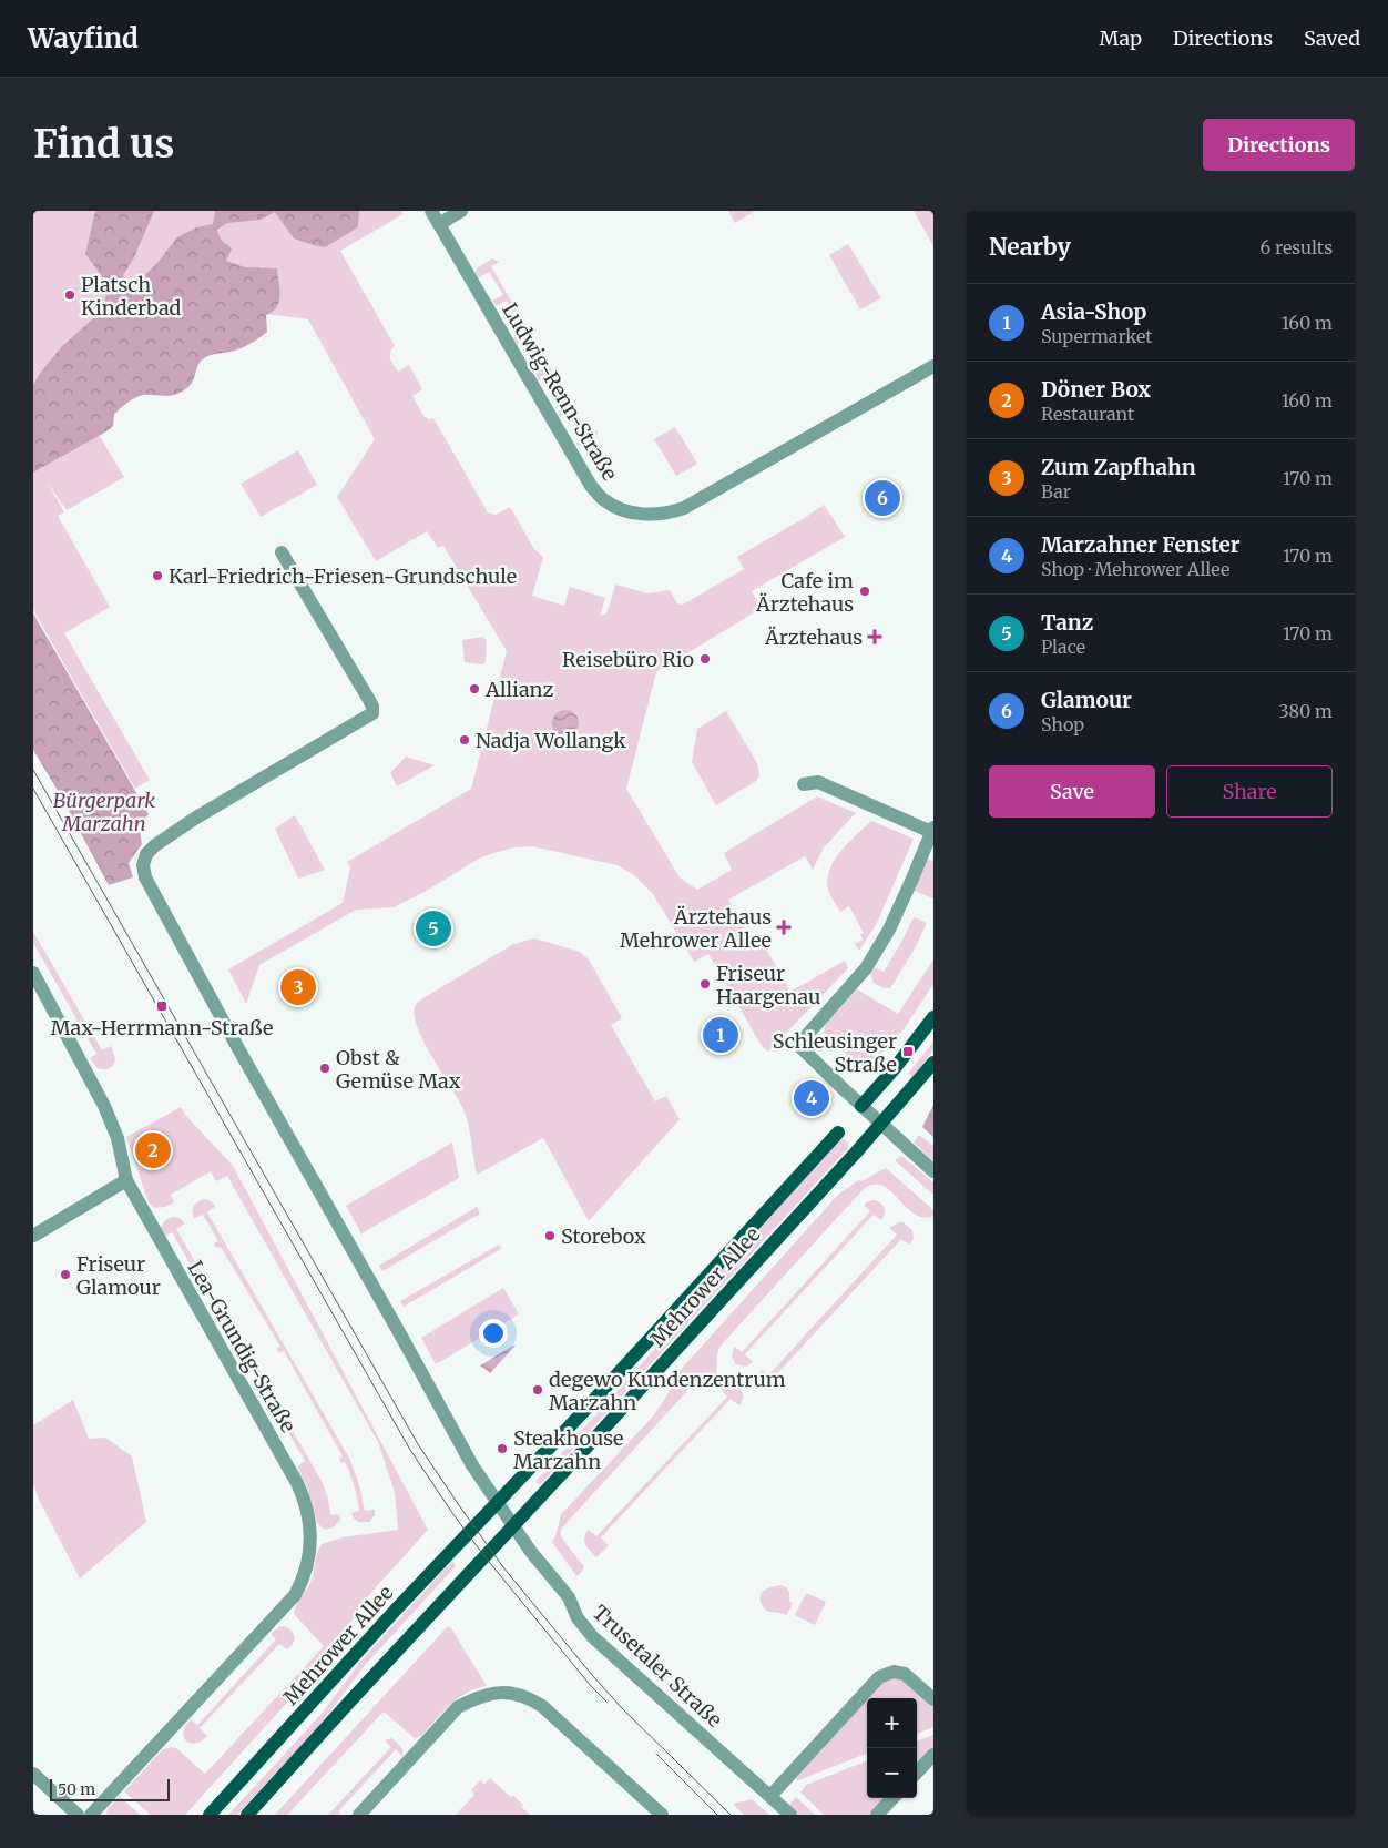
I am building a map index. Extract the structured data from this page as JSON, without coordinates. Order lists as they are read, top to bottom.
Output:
{
  "streets": {
    "main road": ["Mehrower Allee"],
    "street": ["Ludwig-Renn-Straße", "Lea-Grundig-Straße", "Trusetaler Straße"]
  },
  "crossings": [
    ["Mehrower Allee", "Trusetaler Straße"]
  ],
  "parks": ["Bürgerpark Marzahn"],
  "places": {
    "other": [
      "Platsch Kinderbad",
      "Karl-Friedrich-Friesen-Grundschule",
      "Cafe im Ärztehaus",
      "Reisebüro Rio",
      "Allianz",
      "Nadja Wollangk",
      "Friseur Haargenau",
      "Obst & Gemüse Max",
      "Storebox",
      "Friseur Glamour",
      "degewo Kundenzentrum Marzahn",
      "Steakhouse Marzahn"
    ],
    "health": ["Ärztehaus", "Ärztehaus Mehrower Allee"],
    "transit": ["Max-Herrmann-Straße", "Schleusinger Straße"]
  },
  "scale_bar": "50 m",
  "page": {
    "header": "Wayfind",
    "nav": ["Map", "Directions", "Saved"],
    "buttons": [
      "Directions",
      ["Save", "Share"]
    ],
    "title": "Find us",
    "heading": ["Nearby", "6 results"],
    "list": [
      {
        "mark": "1",
        "name": "Asia-Shop",
        "note": "Supermarket",
        "value": "160 m"
      },
      {
        "mark": "2",
        "name": "Döner Box",
        "note": "Restaurant",
        "value": "160 m"
      },
      {
        "mark": "3",
        "name": "Zum Zapfhahn",
        "note": "Bar",
        "value": "170 m"
      },
      {
        "mark": "4",
        "name": "Marzahner Fenster",
        "note": "Shop · Mehrower Allee",
        "value": "170 m"
      },
      {
        "mark": "5",
        "name": "Tanz",
        "note": "Place",
        "value": "170 m"
      },
      {
        "mark": "6",
        "name": "Glamour",
        "note": "Shop",
        "value": "380 m"
      }
    ],
    "pins": [
      "6",
      "5",
      "3",
      "1",
      "4",
      "2"
    ],
    "map_buttons": ["+", "−"],
    "scale": "50 m"
  }
}
